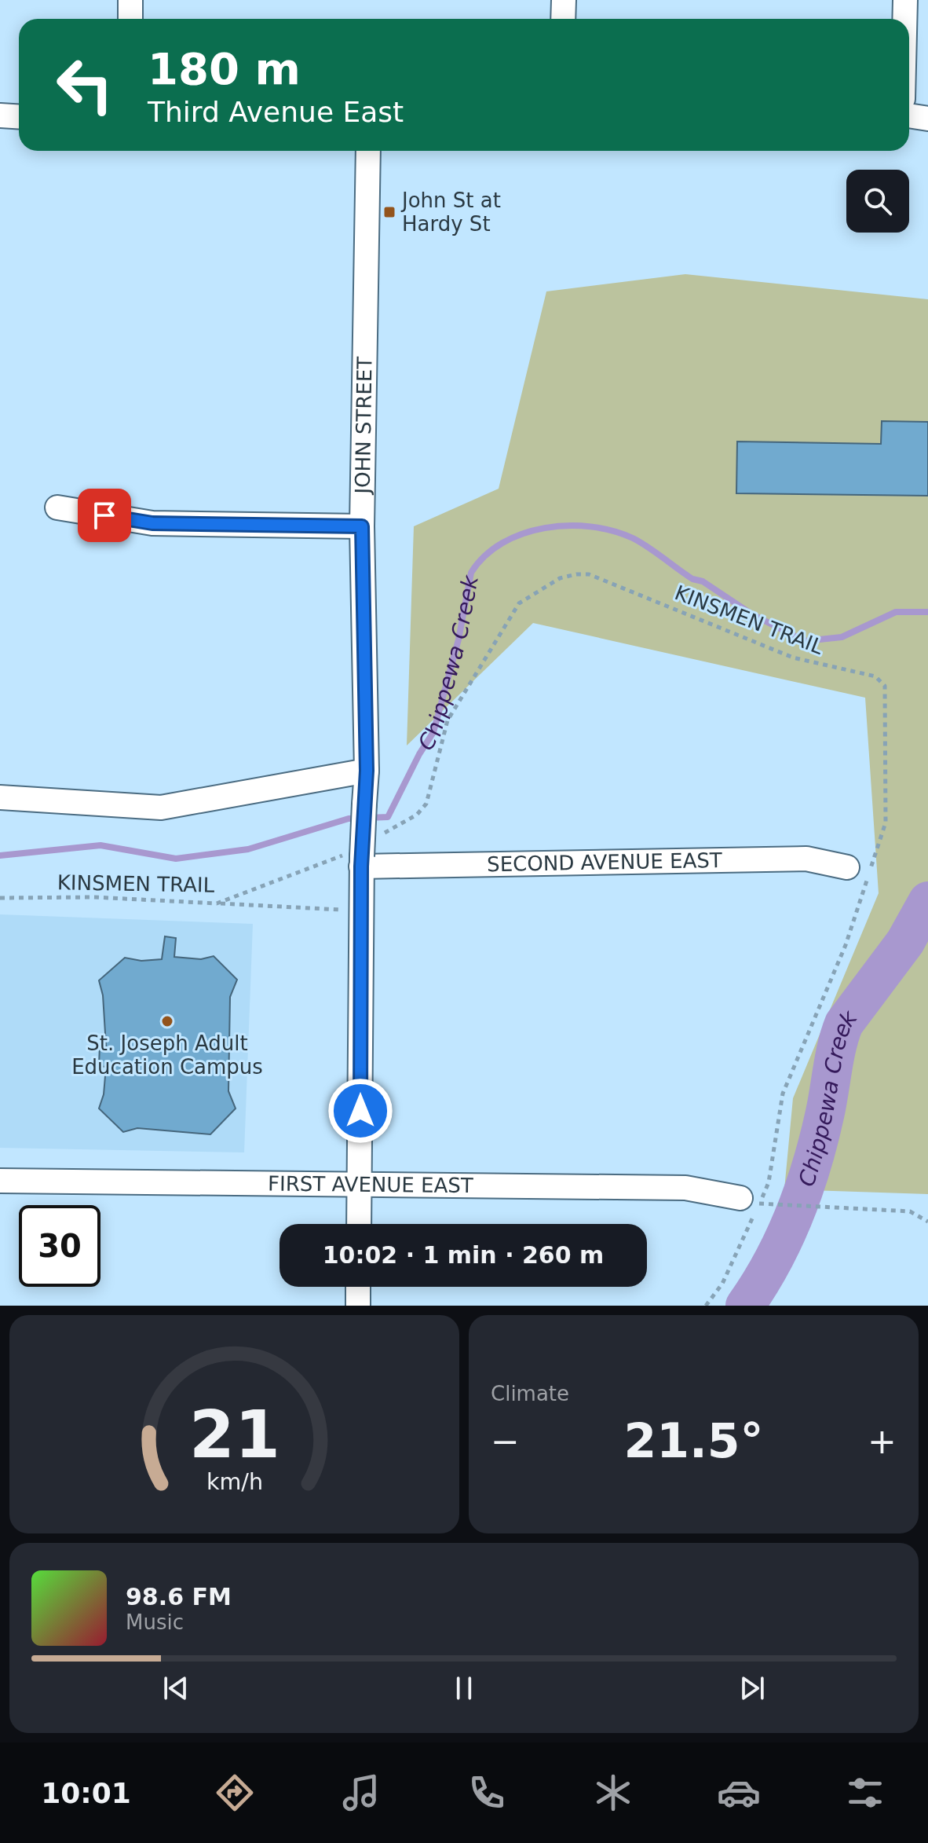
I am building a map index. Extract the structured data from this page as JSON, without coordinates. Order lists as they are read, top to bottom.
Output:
{
  "streets": {
    "street": ["JOHN STREET", "SECOND AVENUE EAST", "FIRST AVENUE EAST"],
    "path": ["KINSMEN TRAIL"]
  },
  "crossings": [
    ["JOHN STREET", "SECOND AVENUE EAST"],
    ["JOHN STREET", "FIRST AVENUE EAST"],
    ["KINSMEN TRAIL", "FIRST AVENUE EAST"]
  ],
  "water": ["Chippewa Creek"],
  "places": {
    "transit": ["John St at Hardy St"],
    "other": ["St. Joseph Adult Education Campus"]
  },
  "page": {
    "turn": ["180 m", "Third Avenue East"],
    "limit": "30",
    "trip": "10:02 · 1 min · 260 m",
    "tile": "Climate",
    "heat": ["−", "21.5°", "+"],
    "song": ["98.6 FM", "Music"],
    "tabs": "10:01",
    "gauge": ["21", "km/h"]
  }
}
